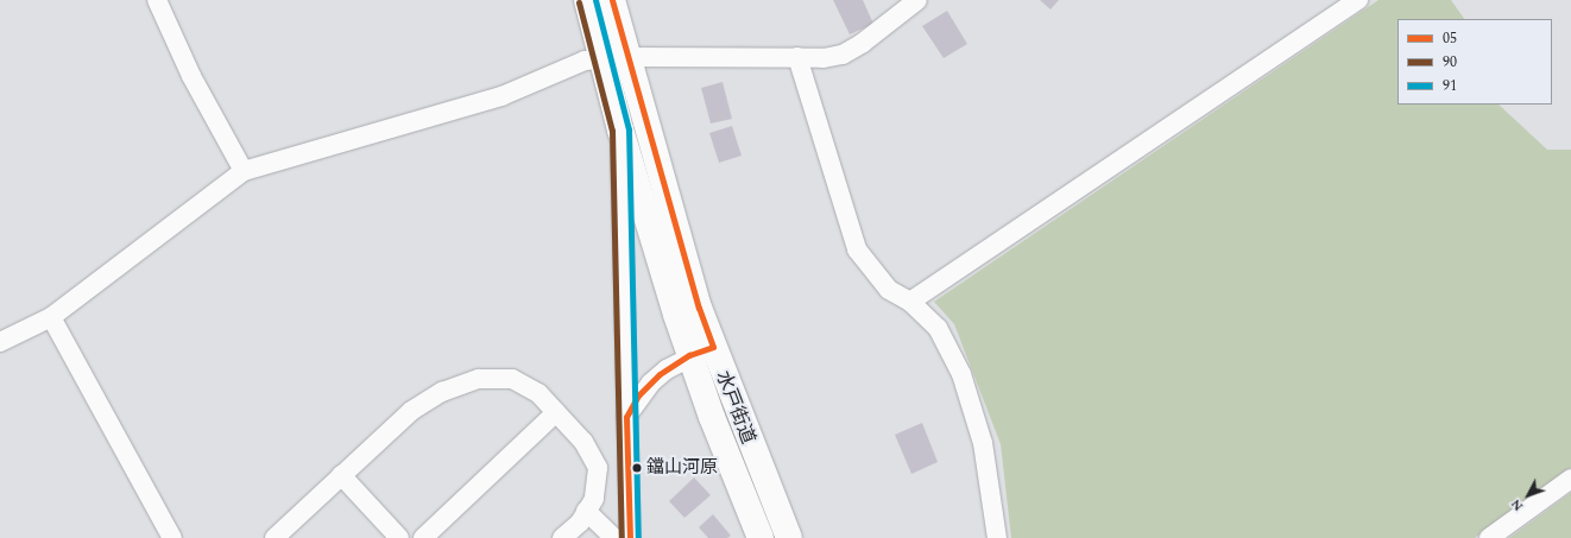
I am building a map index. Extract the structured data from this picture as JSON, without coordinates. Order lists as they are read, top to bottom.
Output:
{
  "streets": {
    "highway": ["水戸街道"]
  },
  "places": ["鐺山河原"],
  "lines": ["transit line 05", "transit line 91", "transit line 90"],
  "legend": ["05", "90", "91"],
  "north": "bottom left"
}
